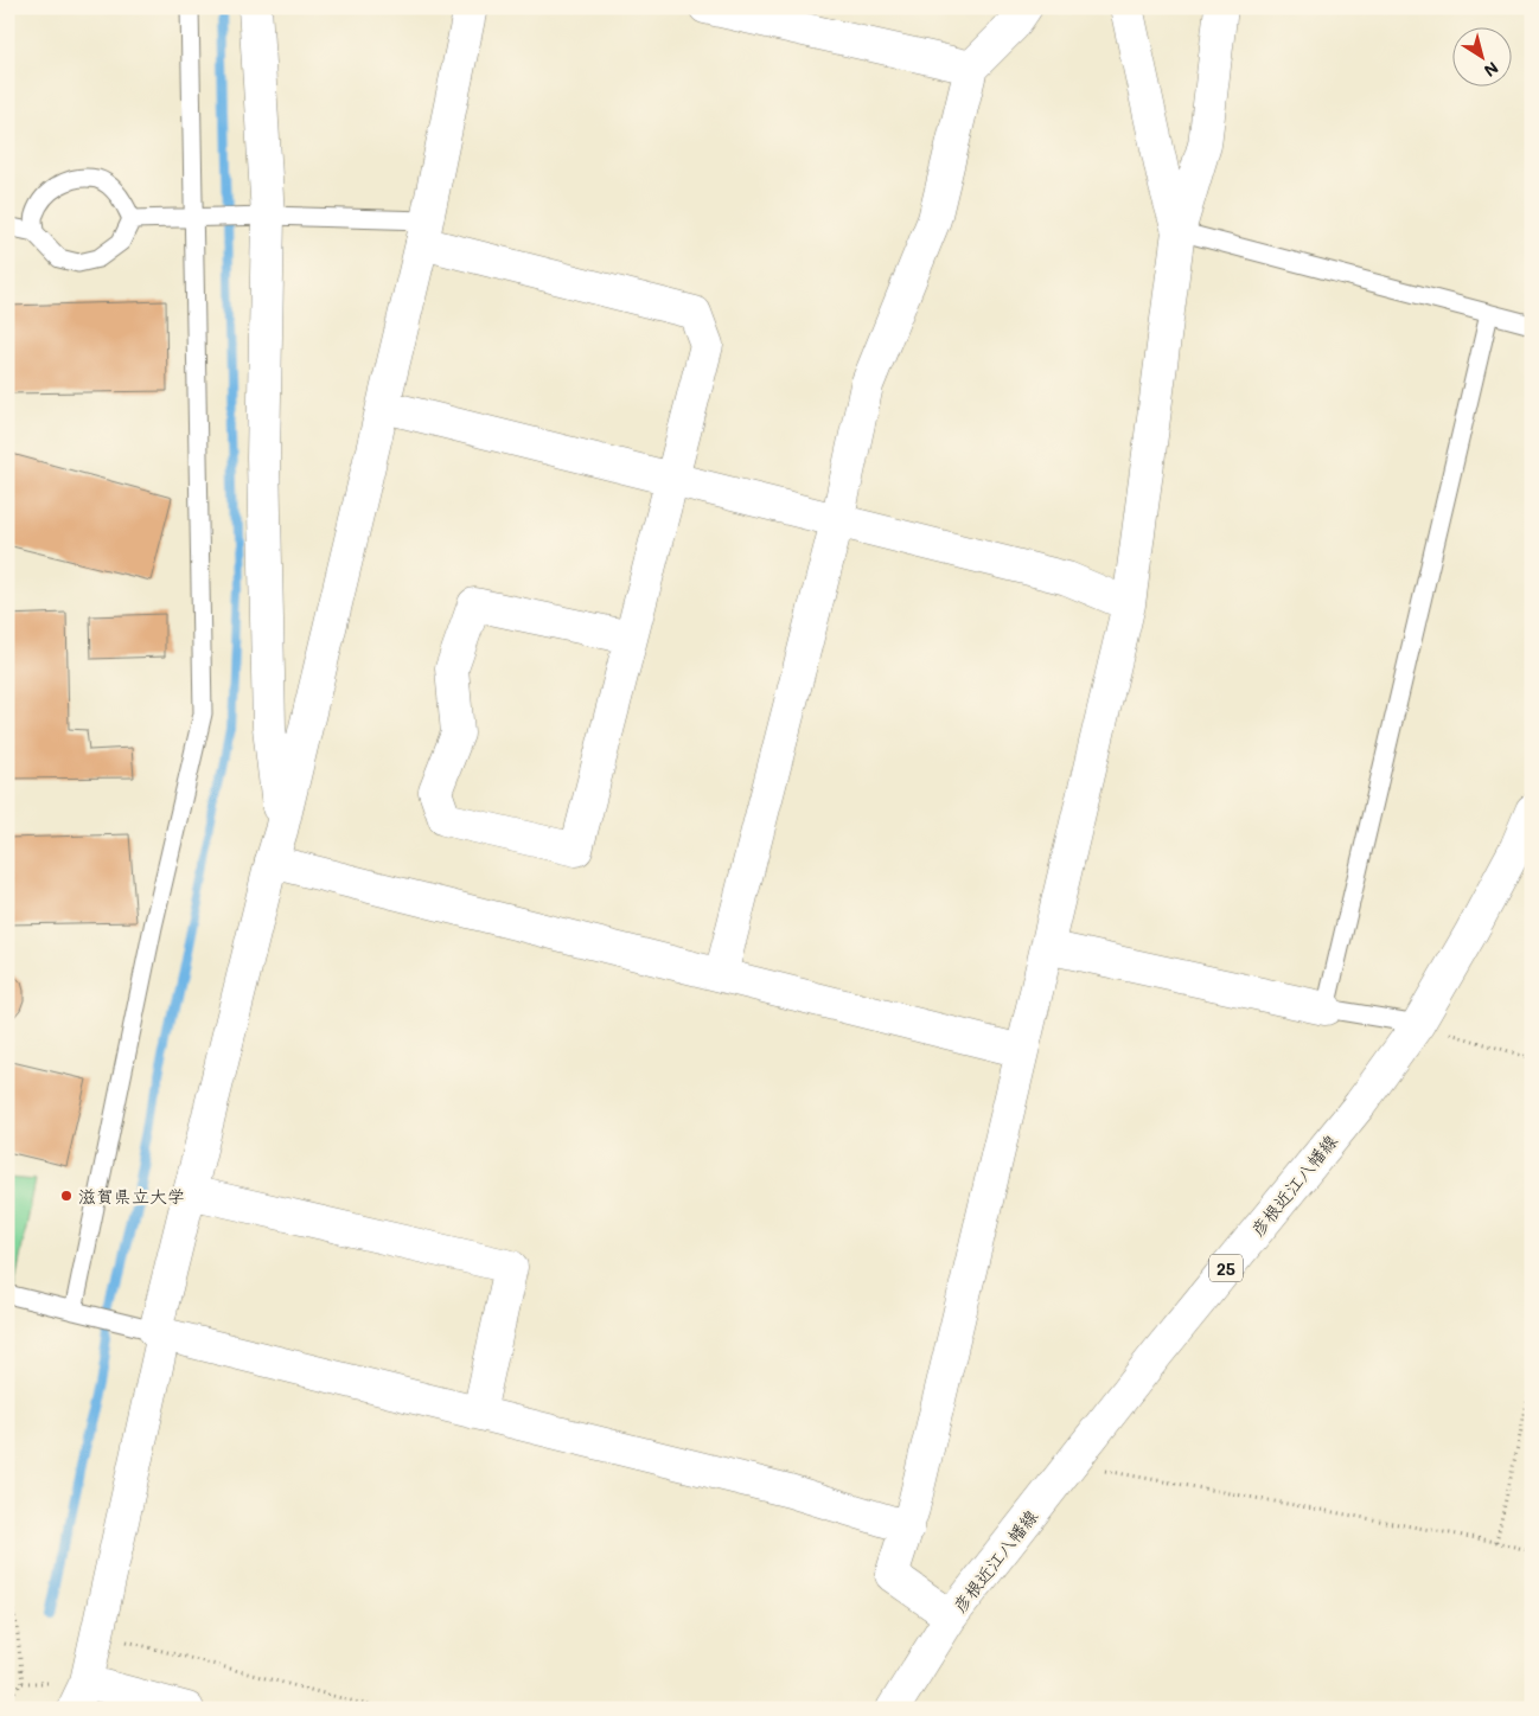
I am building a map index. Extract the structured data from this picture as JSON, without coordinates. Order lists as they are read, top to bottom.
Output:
{
  "streets": {
    "street": ["彦根近江八幡線", "25"]
  },
  "places": ["滋賀県立大学"],
  "north": "bottom right"
}
